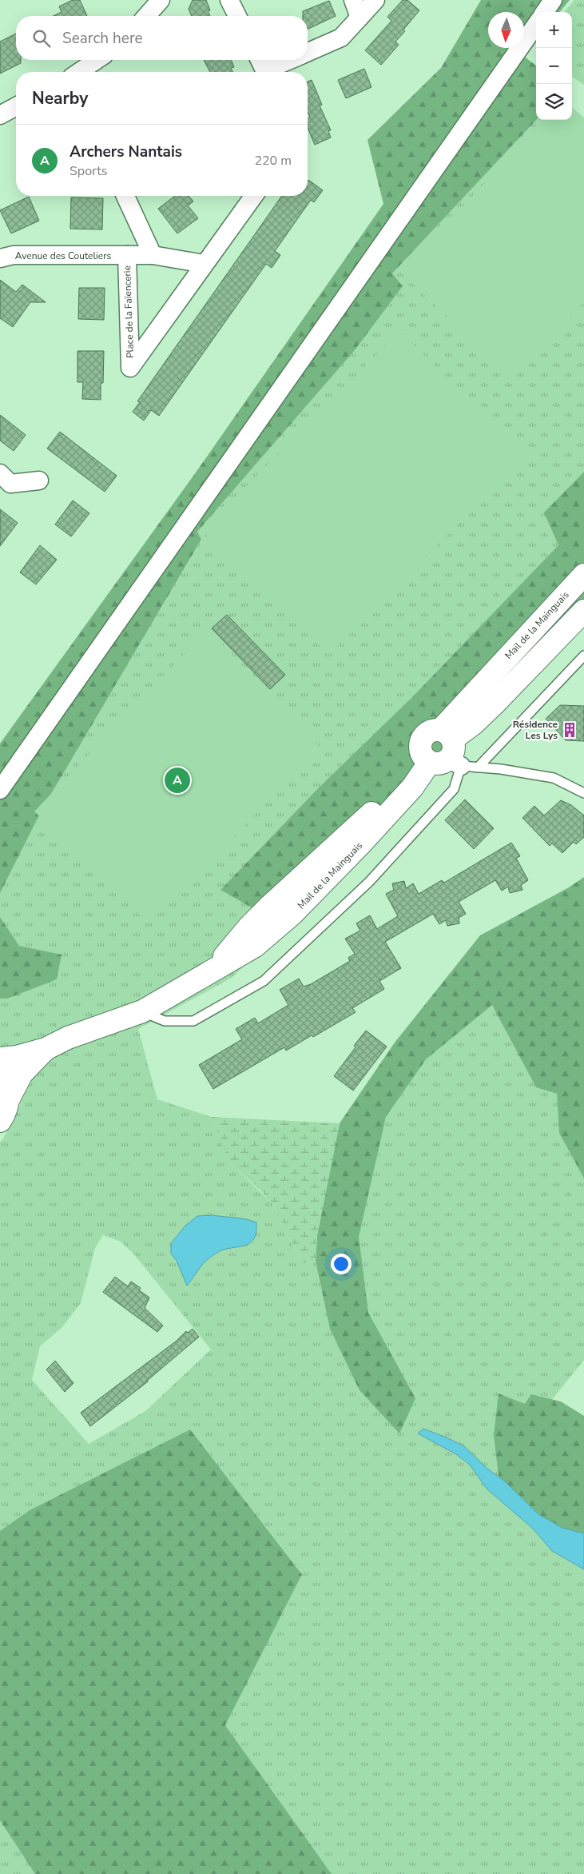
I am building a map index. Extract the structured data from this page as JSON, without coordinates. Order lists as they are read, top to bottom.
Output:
{
  "streets": {
    "street": ["Avenue des Couteliers", "Place de la Faïencerie", "Mail de la Mainguais"]
  },
  "crossings": [
    ["Avenue des Couteliers", "Place de la Faïencerie"]
  ],
  "places": {
    "building": ["Résidence Les Lys"]
  },
  "north": "bottom",
  "page": {
    "map_buttons": ["+", "−"],
    "search": "Search here",
    "heading": "Nearby",
    "list": [
      {
        "mark": "A",
        "name": "Archers Nantais",
        "note": "Sports",
        "value": "220 m"
      }
    ],
    "pins": "A"
  }
}
